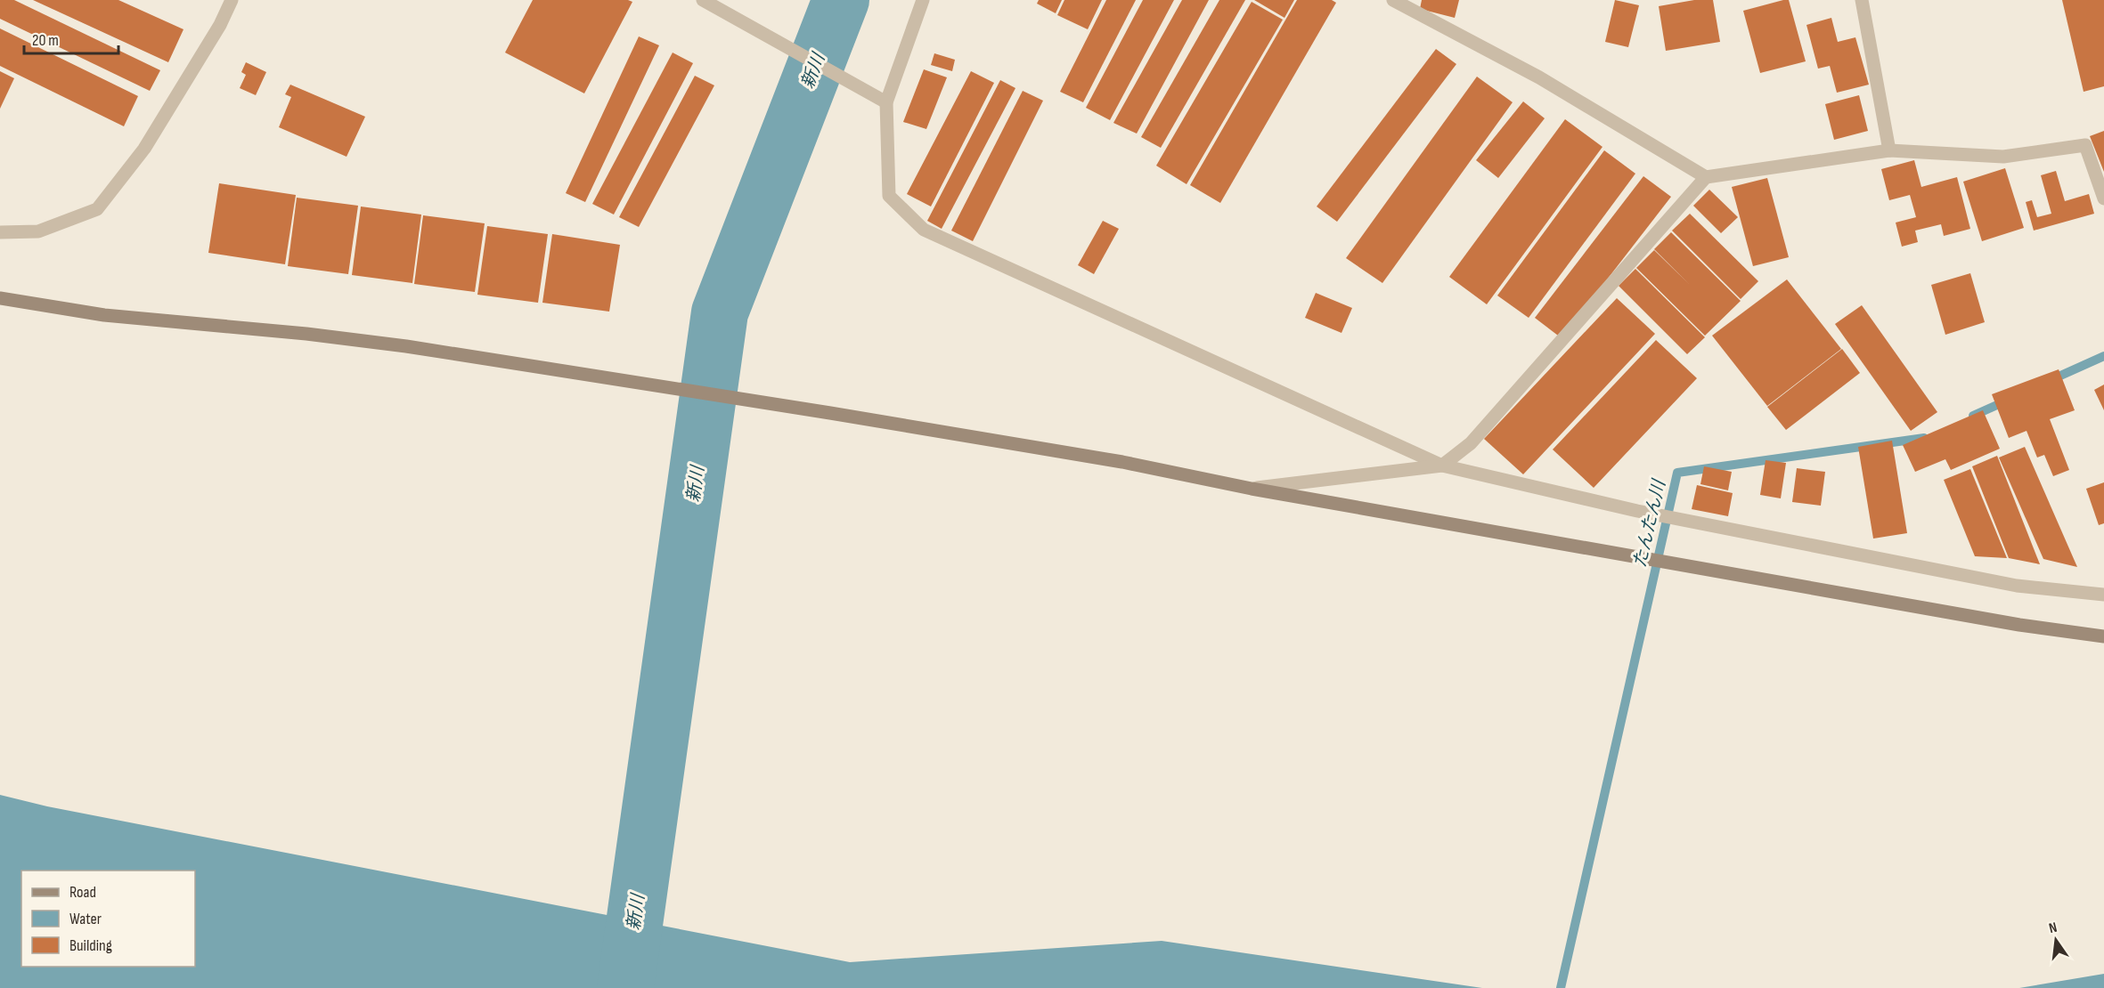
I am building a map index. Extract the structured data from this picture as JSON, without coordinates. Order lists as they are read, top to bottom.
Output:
{
  "water": ["新川", "たんたん川"],
  "legend": ["Road", "Water", "Building"],
  "scale_bar": "20 m",
  "north": "top"
}
